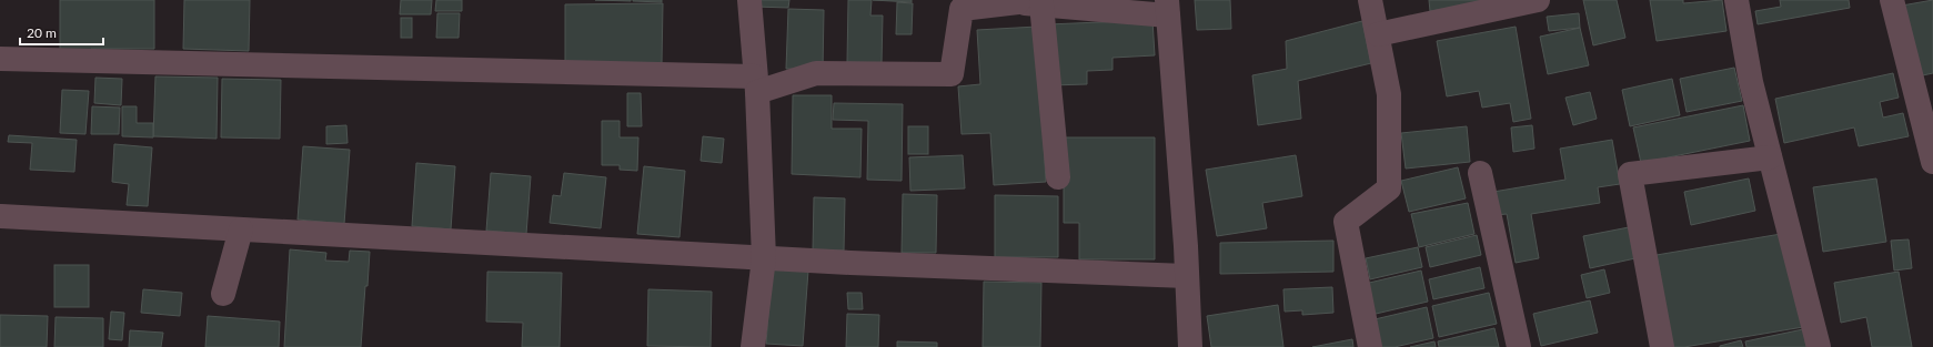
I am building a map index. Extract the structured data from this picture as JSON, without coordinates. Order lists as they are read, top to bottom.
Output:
{
  "scale_bar": "20 m"
}
